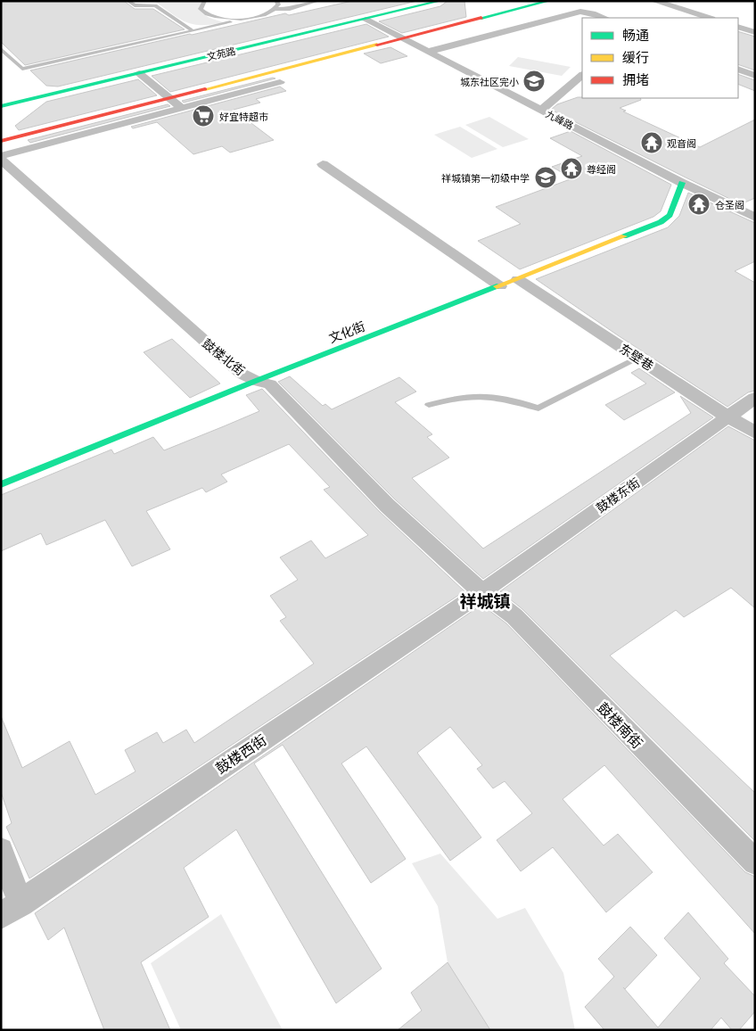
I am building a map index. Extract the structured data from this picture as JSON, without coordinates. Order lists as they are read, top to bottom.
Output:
{
  "streets": {
    "street": [
      "文苑路",
      "九峰路",
      "文化街",
      "鼓楼北街",
      "东壁巷",
      "鼓楼东街",
      "鼓楼南街",
      "鼓楼西街"
    ]
  },
  "crossings": [
    ["文苑路", "九峰路"],
    ["九峰路", "文化街"],
    ["文化街", "鼓楼北街"],
    ["文化街", "东壁巷"],
    ["鼓楼北街", "鼓楼东街"],
    ["鼓楼北街", "鼓楼南街"],
    ["鼓楼北街", "鼓楼西街"],
    ["东壁巷", "鼓楼东街"],
    ["鼓楼东街", "鼓楼南街"],
    ["鼓楼东街", "鼓楼西街"],
    ["鼓楼南街", "鼓楼西街"]
  ],
  "districts": ["祥城镇"],
  "places": {
    "school or university": ["城东社区完小", "祥城镇第一初级中学"],
    "supermarket": ["好宜特超市"],
    "temple": ["观音阁", "尊经阁", "仓圣阁"]
  },
  "legend": ["畅通", "缓行", "拥堵"]
}
